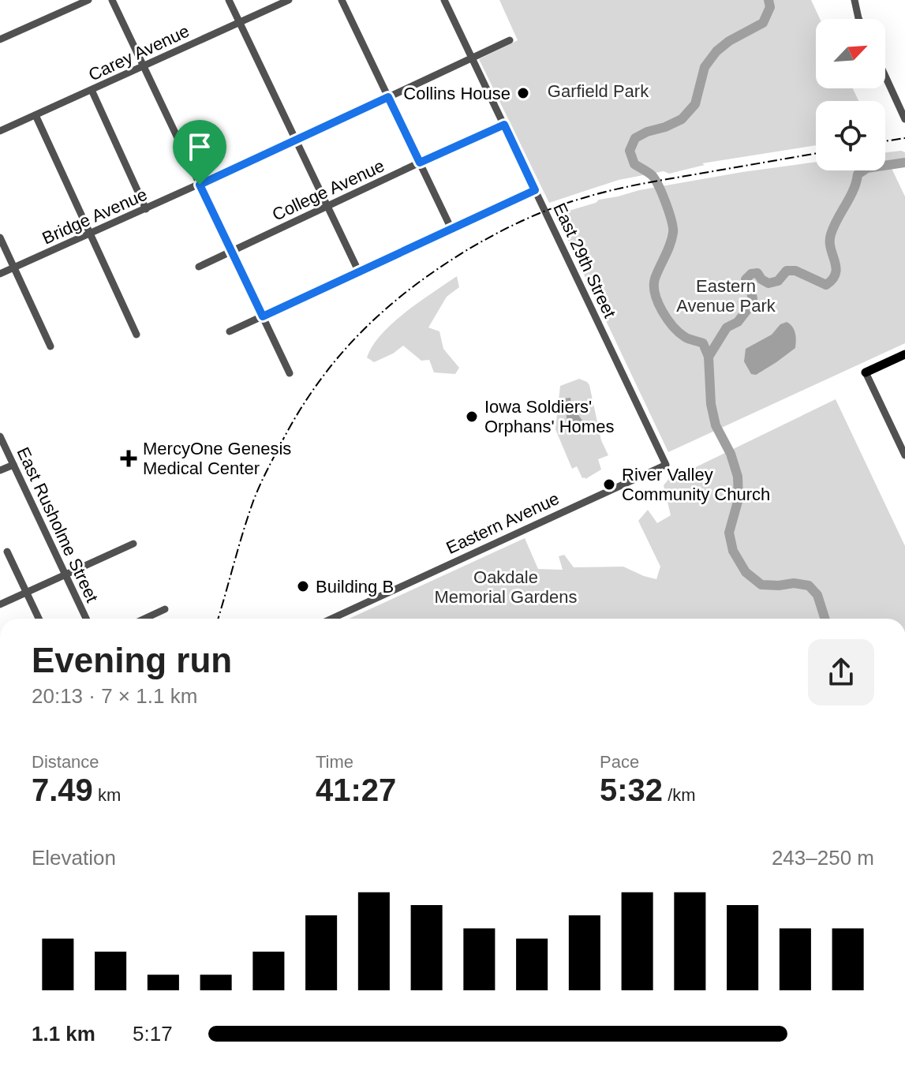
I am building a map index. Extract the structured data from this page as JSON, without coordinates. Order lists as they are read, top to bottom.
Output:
{
  "streets": {
    "street": [
      "Carey Avenue",
      "College Avenue",
      "Bridge Avenue",
      "East 29th Street",
      "Eastern Avenue",
      "East Rusholme Street"
    ]
  },
  "crossings": [
    ["College Avenue", "East 29th Street"],
    ["Bridge Avenue", "East 29th Street"],
    ["East 29th Street", "Eastern Avenue"]
  ],
  "parks": ["Garfield Park", "Eastern Avenue Park", "Oakdale Memorial Gardens"],
  "places": {
    "other": [
      "Collins House",
      "Iowa Soldiers' Orphans' Homes",
      "River Valley Community Church",
      "Building B"
    ],
    "health": ["MercyOne Genesis Medical Center"]
  },
  "north": "top right",
  "page": {
    "heading": ["Evening run", "20:13 · 7 × 1.1 km"],
    "stats": [
      ["Distance", "7.49 km"],
      ["Time", "41:27"],
      ["Pace", "5:32 /km"]
    ],
    "chart": ["Elevation", "243–250 m"],
    "list": [
      {
        "name": "1.1 km",
        "note": "5:17"
      }
    ]
  }
}
